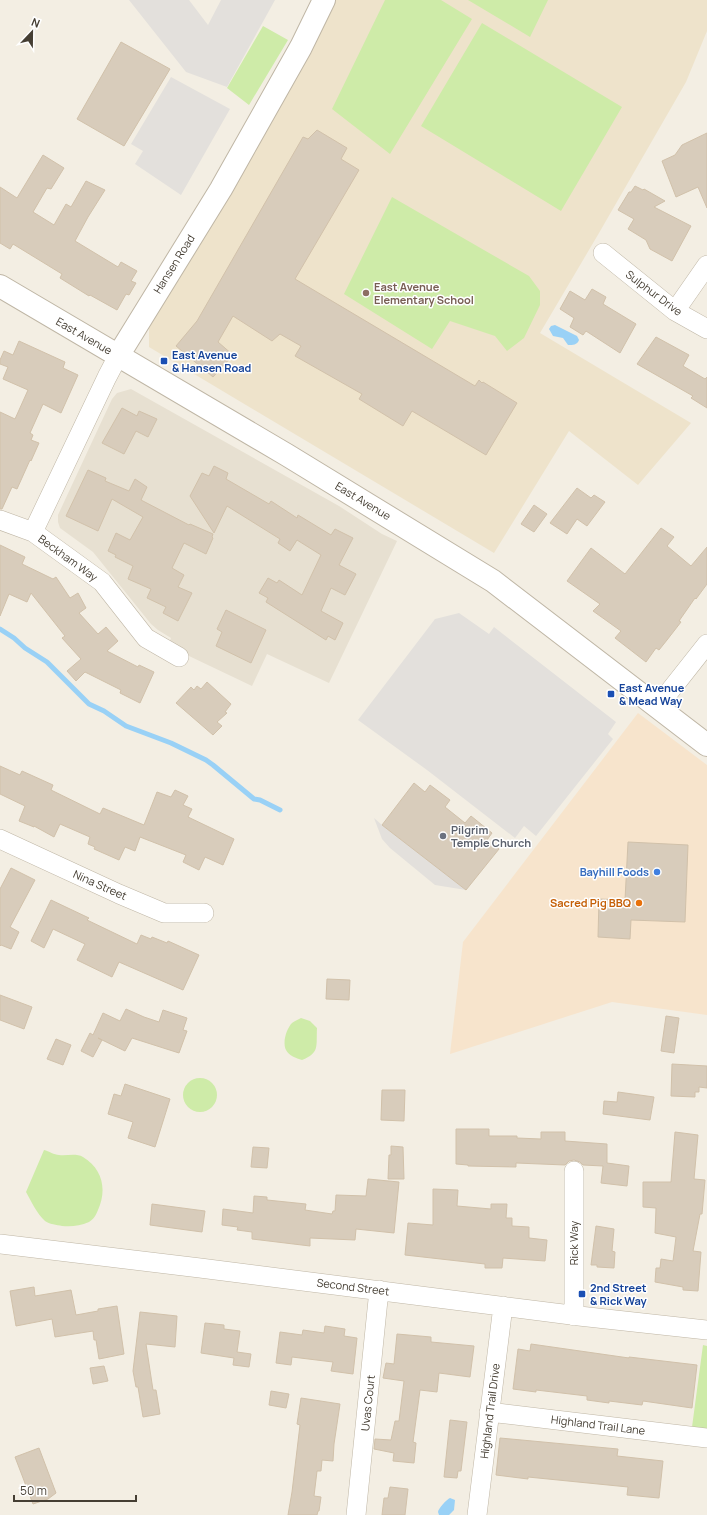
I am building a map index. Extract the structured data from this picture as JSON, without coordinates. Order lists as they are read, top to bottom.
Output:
{
  "streets": {
    "street": [
      "Hansen Road",
      "Sulphur Drive",
      "East Avenue",
      "Beckham Way",
      "Nina Street",
      "Rick Way",
      "Second Street",
      "Uvas Court",
      "Highland Trail Drive",
      "Highland Trail Lane"
    ]
  },
  "crossings": [
    ["Hansen Road", "East Avenue"],
    ["Hansen Road", "Beckham Way"],
    ["Rick Way", "Second Street"],
    ["Second Street", "Uvas Court"],
    ["Second Street", "Highland Trail Drive"],
    ["Highland Trail Drive", "Highland Trail Lane"]
  ],
  "places": {
    "other": [
      "East Avenue Elementary School",
      "Pilgrim Temple Church",
      "Bayhill Foods",
      "Sacred Pig BBQ"
    ],
    "transit": ["East Avenue & Hansen Road", "East Avenue & Mead Way", "2nd Street & Rick Way"]
  },
  "scale_bar": "50 m",
  "north": "top"
}
